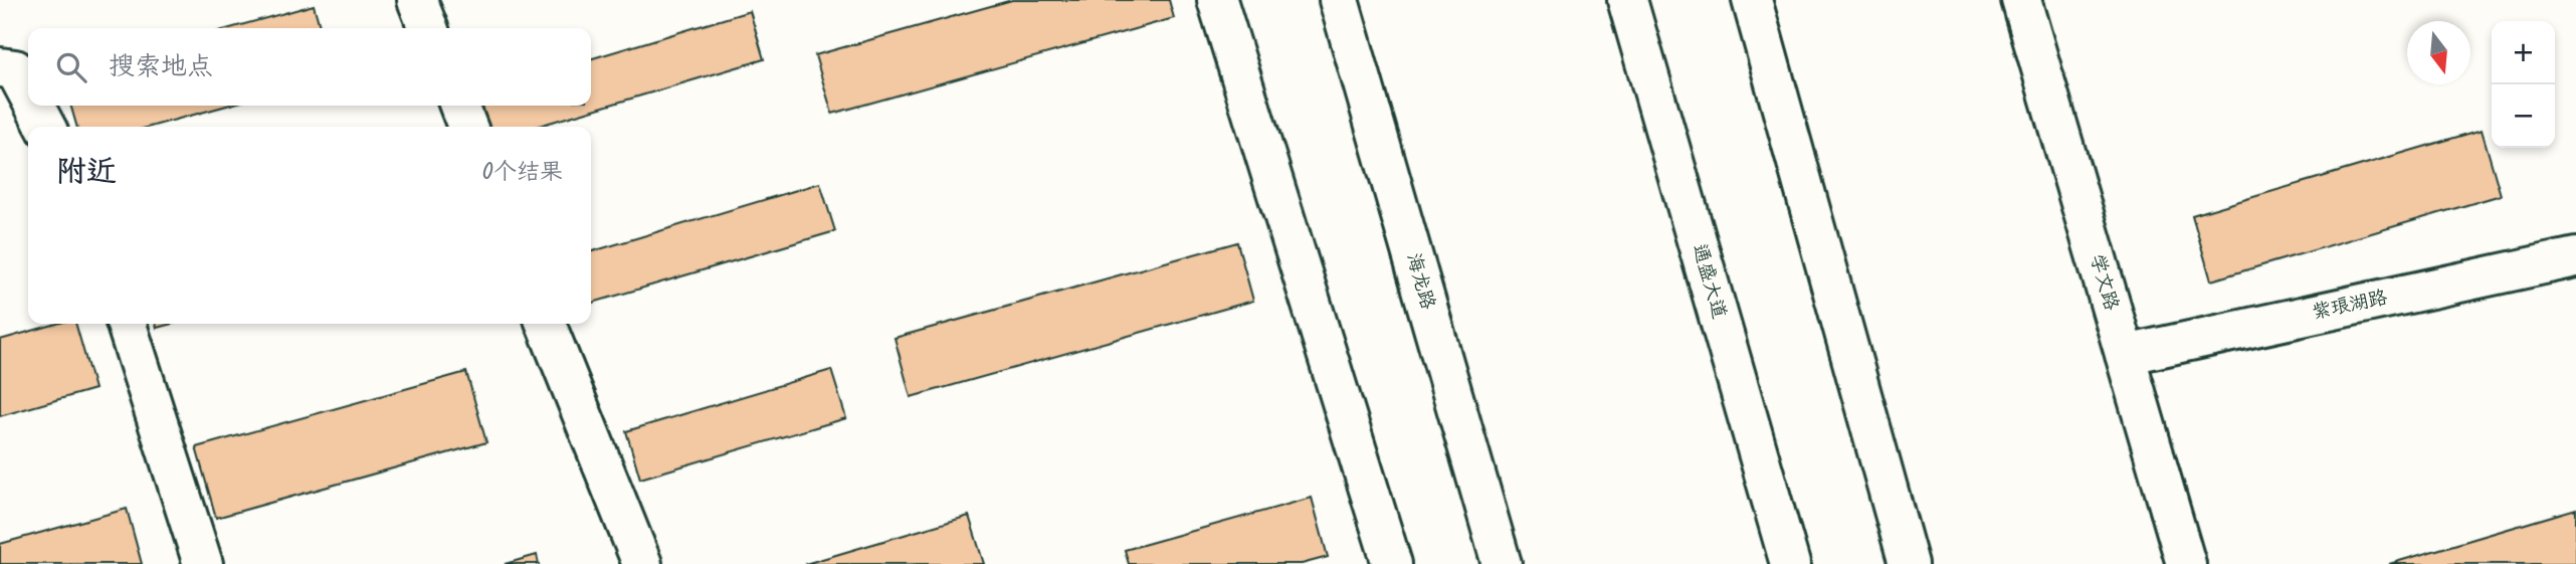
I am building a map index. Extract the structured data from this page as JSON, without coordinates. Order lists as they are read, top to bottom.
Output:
{
  "streets": {
    "street": [
      "海龙路",
      "通盛大道",
      "学文路",
      "紫琅湖路"
    ]
  },
  "crossings": [
    ["学文路", "紫琅湖路"]
  ],
  "north": "bottom",
  "page": {
    "map_buttons": ["+", "−"],
    "search": "搜索地点",
    "heading": ["附近", "0个结果"]
  }
}
